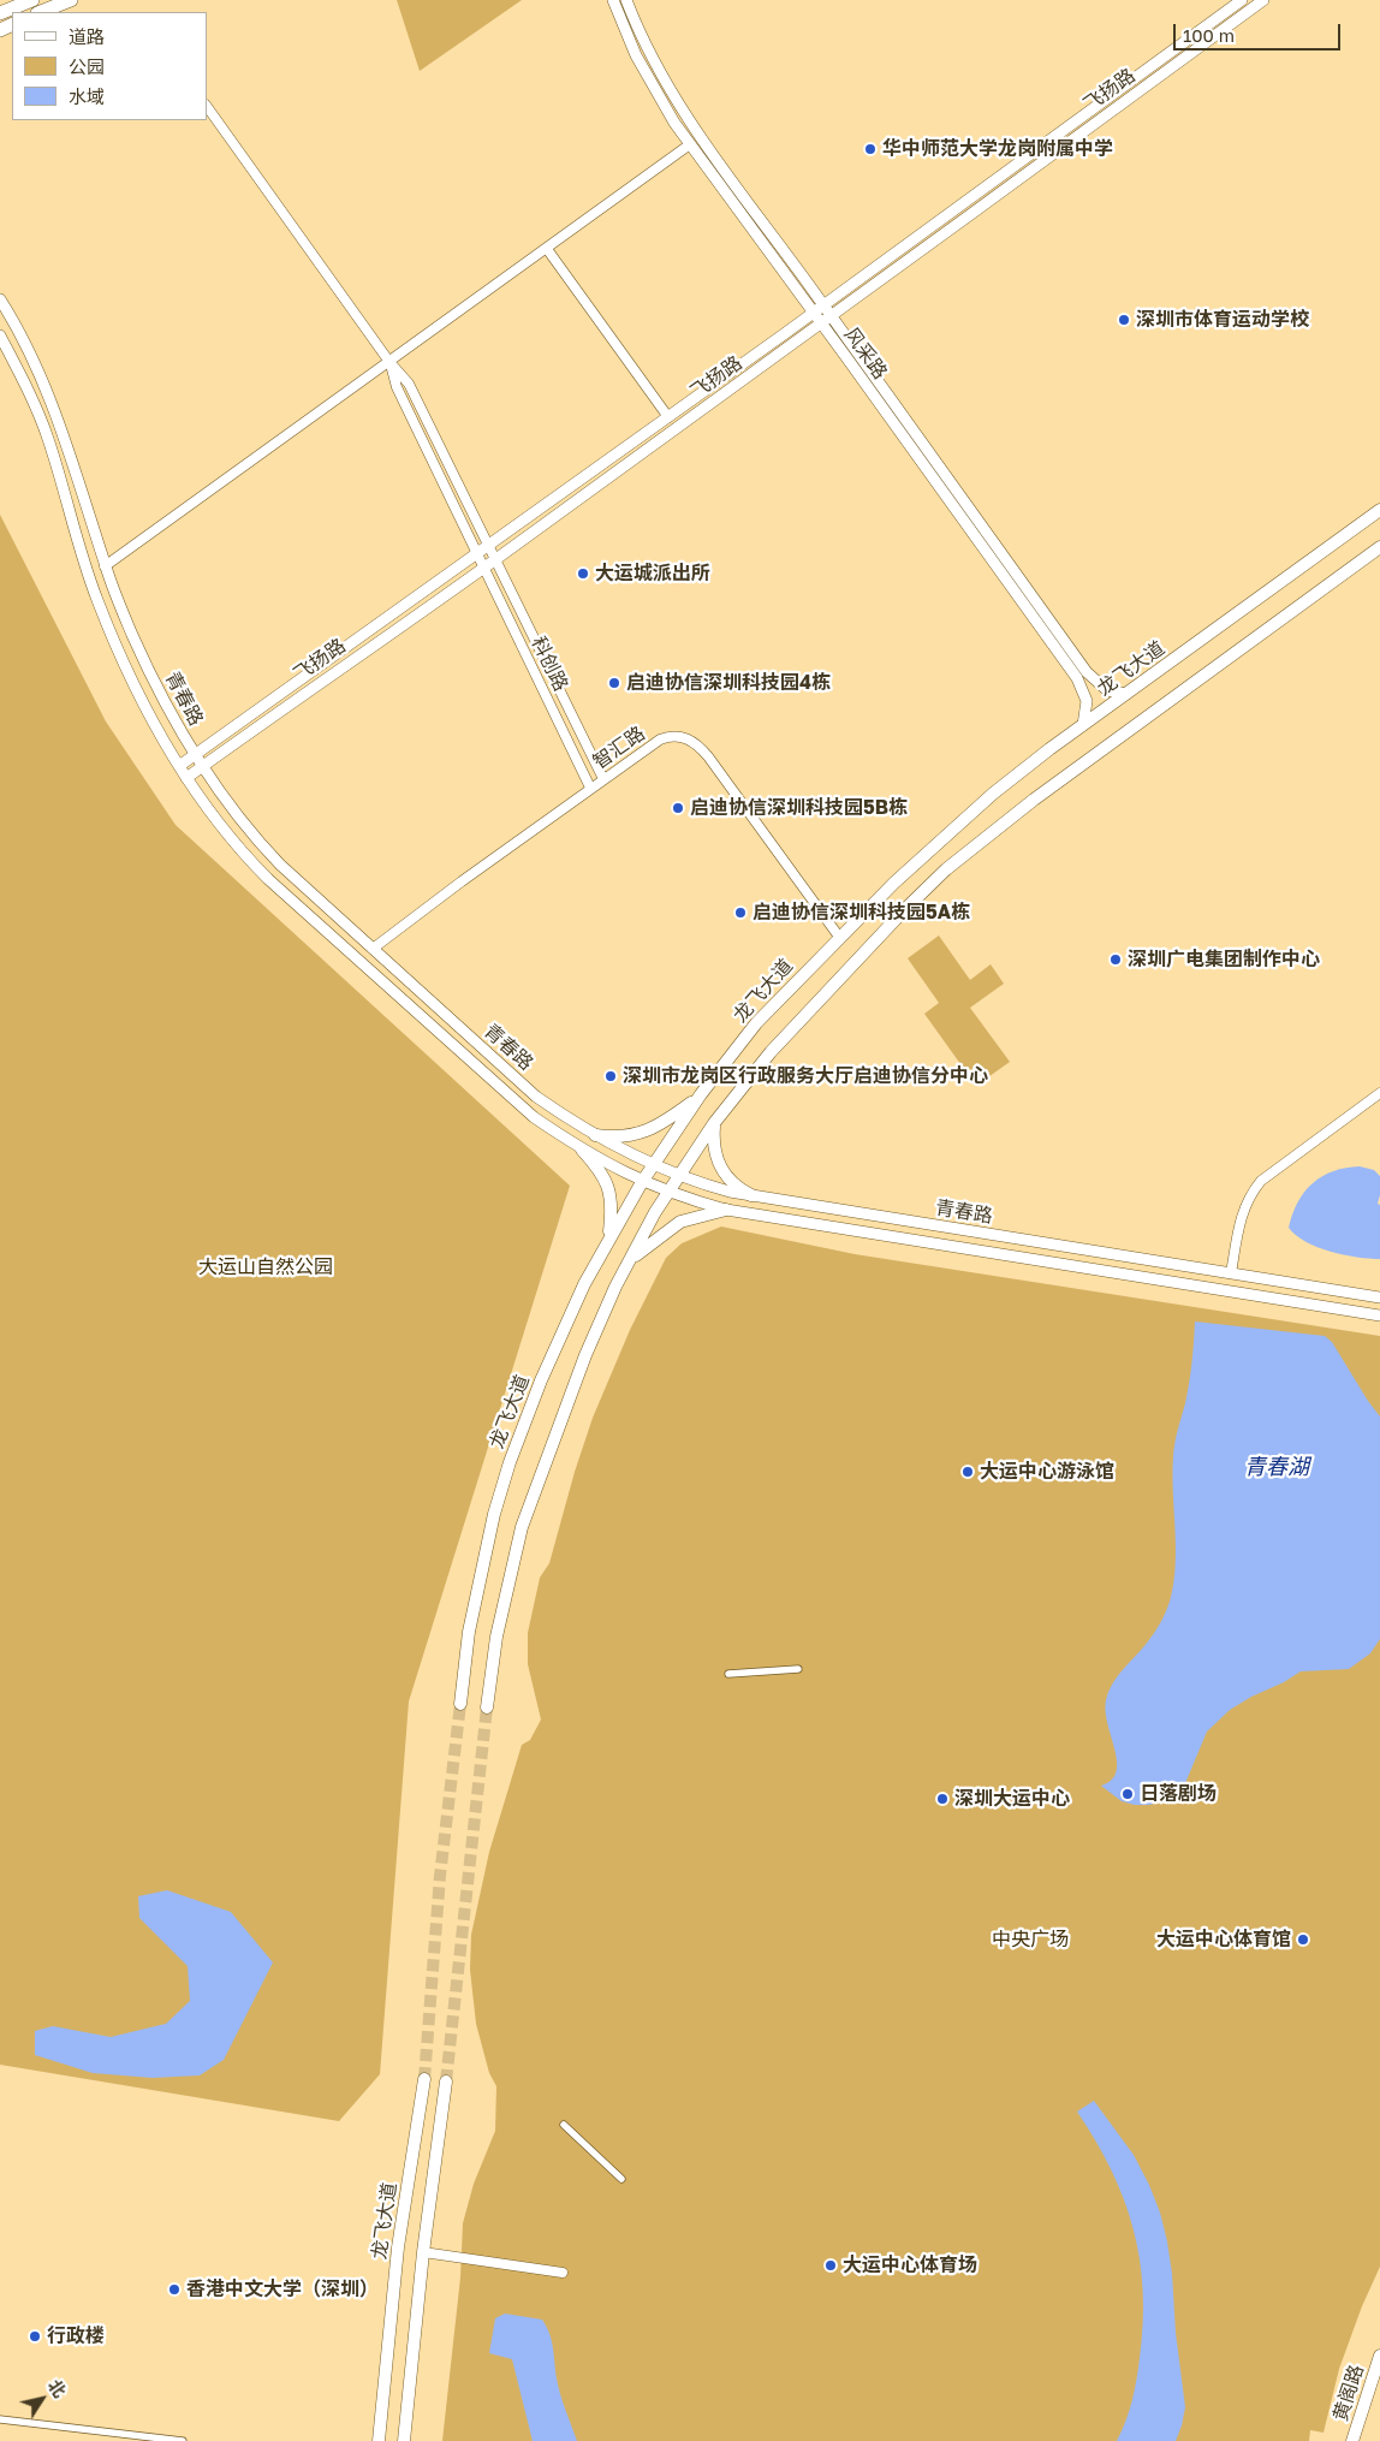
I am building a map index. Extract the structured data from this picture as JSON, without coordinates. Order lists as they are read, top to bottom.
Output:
{
  "streets": {
    "main road": ["龙飞大道", "黄阁路"],
    "street": [
      "飞扬路",
      "风采路",
      "科创路",
      "青春路",
      "智汇路"
    ]
  },
  "crossings": [
    ["飞扬路", "风采路"],
    ["飞扬路", "科创路"],
    ["飞扬路", "青春路"],
    ["风采路", "龙飞大道"],
    ["科创路", "智汇路"],
    ["龙飞大道", "青春路"],
    ["龙飞大道", "智汇路"],
    ["青春路", "智汇路"]
  ],
  "water": ["青春湖"],
  "parks": ["大运山自然公园", "中央广场"],
  "places": [
    "华中师范大学龙岗附属中学",
    "深圳市体育运动学校",
    "大运城派出所",
    "启迪协信深圳科技园4栋",
    "启迪协信深圳科技园5B栋",
    "启迪协信深圳科技园5A栋",
    "深圳广电集团制作中心",
    "深圳市龙岗区行政服务大厅启迪协信分中心",
    "大运中心游泳馆",
    "日落剧场",
    "深圳大运中心",
    "大运中心体育馆",
    "大运中心体育场",
    "香港中文大学（深圳）",
    "行政楼"
  ],
  "legend": ["道路", "公园", "水域"],
  "scale_bar": "100 m",
  "north": "top right"
}
